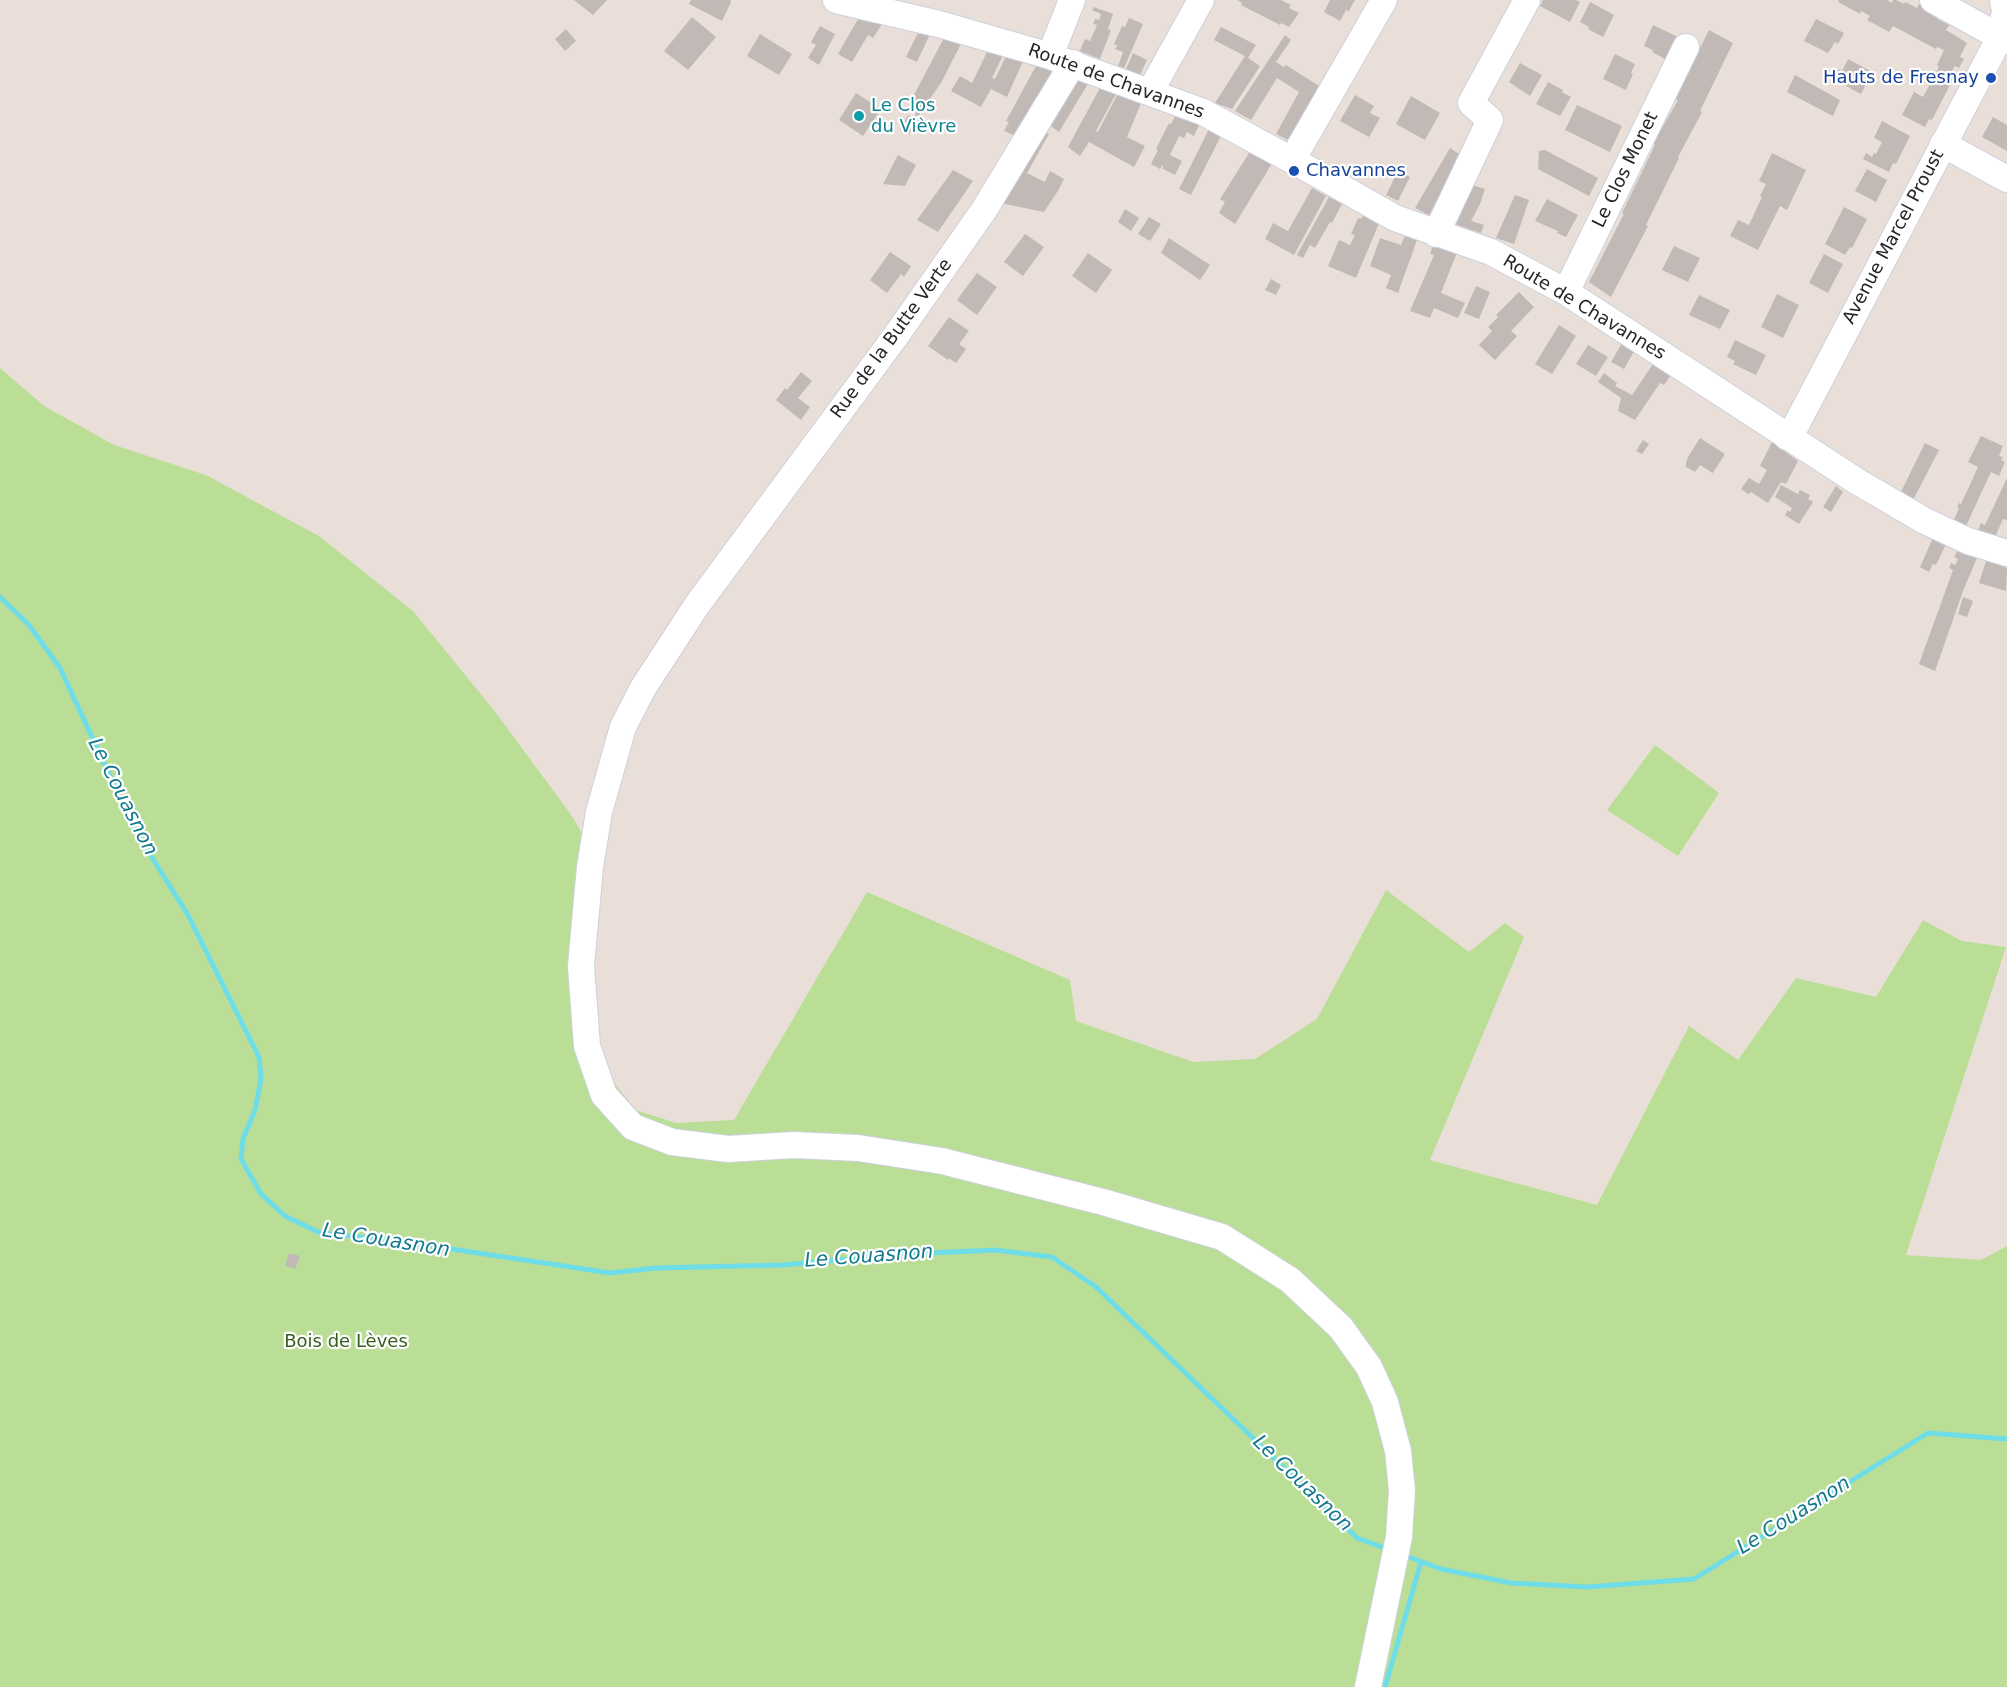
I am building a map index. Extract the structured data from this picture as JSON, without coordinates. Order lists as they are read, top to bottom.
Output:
{
  "streets": {
    "street": [
      "Route de Chavannes",
      "Le Clos Monet",
      "Avenue Marcel Proust",
      "Rue de la Butte Verte"
    ]
  },
  "crossings": [
    ["Route de Chavannes", "Le Clos Monet"],
    ["Route de Chavannes", "Avenue Marcel Proust"],
    ["Route de Chavannes", "Rue de la Butte Verte"]
  ],
  "water": ["Le Couasnon"],
  "parks": ["Bois de Lèves"],
  "places": ["Hauts de Fresnay", "Le Clos du Vièvre", "Chavannes"]
}
